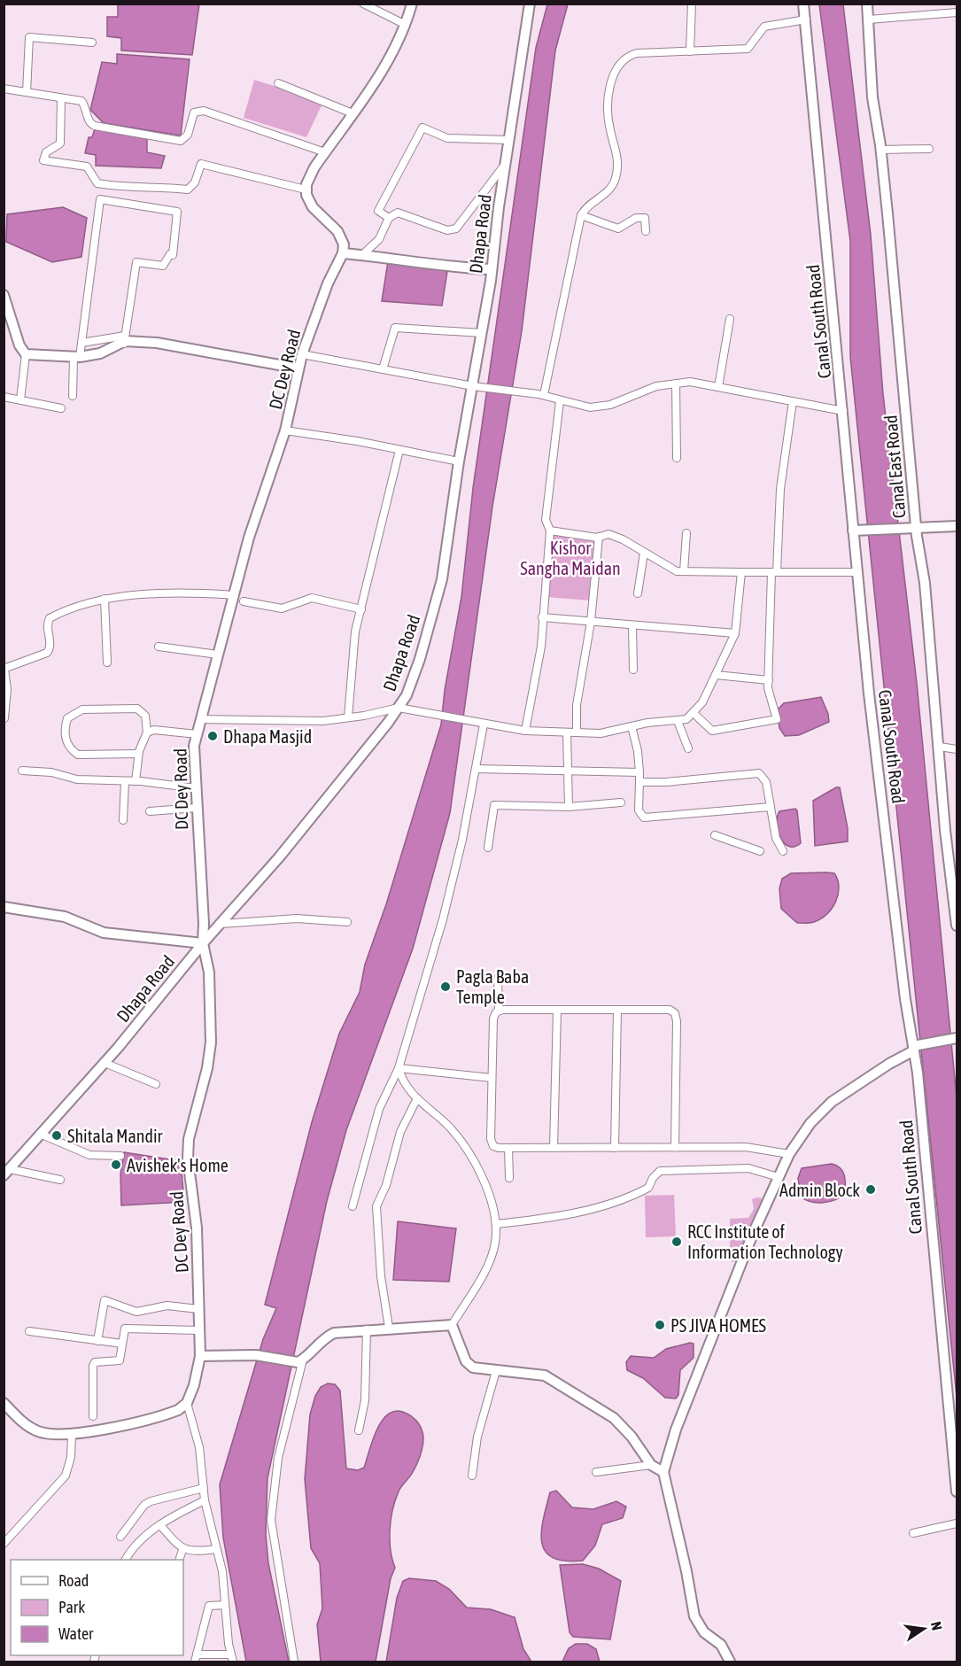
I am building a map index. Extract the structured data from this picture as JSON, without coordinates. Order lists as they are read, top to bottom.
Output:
{
  "streets": {
    "street": [
      "Dhapa Road",
      "Canal South Road",
      "DC Dey Road",
      "Canal East Road"
    ]
  },
  "crossings": [
    ["Dhapa Road", "DC Dey Road"]
  ],
  "parks": ["Kishor Sangha Maidan"],
  "places": [
    "Dhapa Masjid",
    "Pagla Baba Temple",
    "Shitala Mandir",
    "Avishek's Home",
    "Admin Block",
    "RCC Institute of Information Technology",
    "PS JIVA HOMES"
  ],
  "legend": ["Road", "Park", "Water"],
  "north": "right"
}
